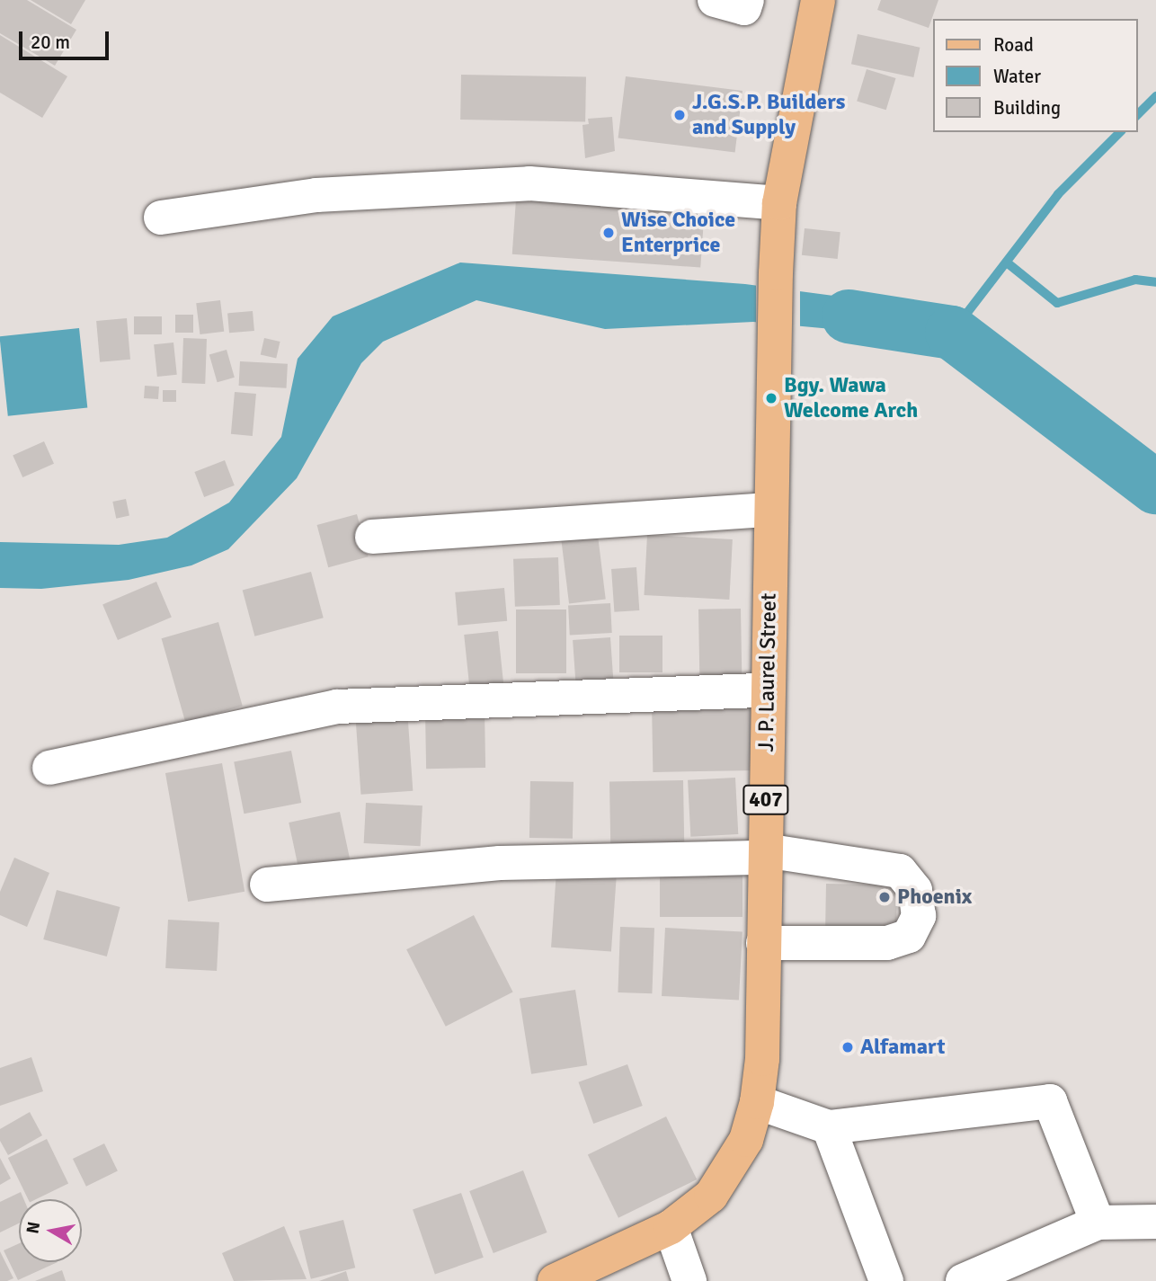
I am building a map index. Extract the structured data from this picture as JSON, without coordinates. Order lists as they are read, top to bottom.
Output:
{
  "streets": {
    "main road": ["J. P. Laurel Street", "407"]
  },
  "places": [
    "J.G.S.P. Builders and Supply",
    "Wise Choice Enterprice",
    "Bgy. Wawa Welcome Arch",
    "Phoenix",
    "Alfamart"
  ],
  "legend": ["Road", "Water", "Building"],
  "scale_bar": "20 m",
  "north": "left"
}
